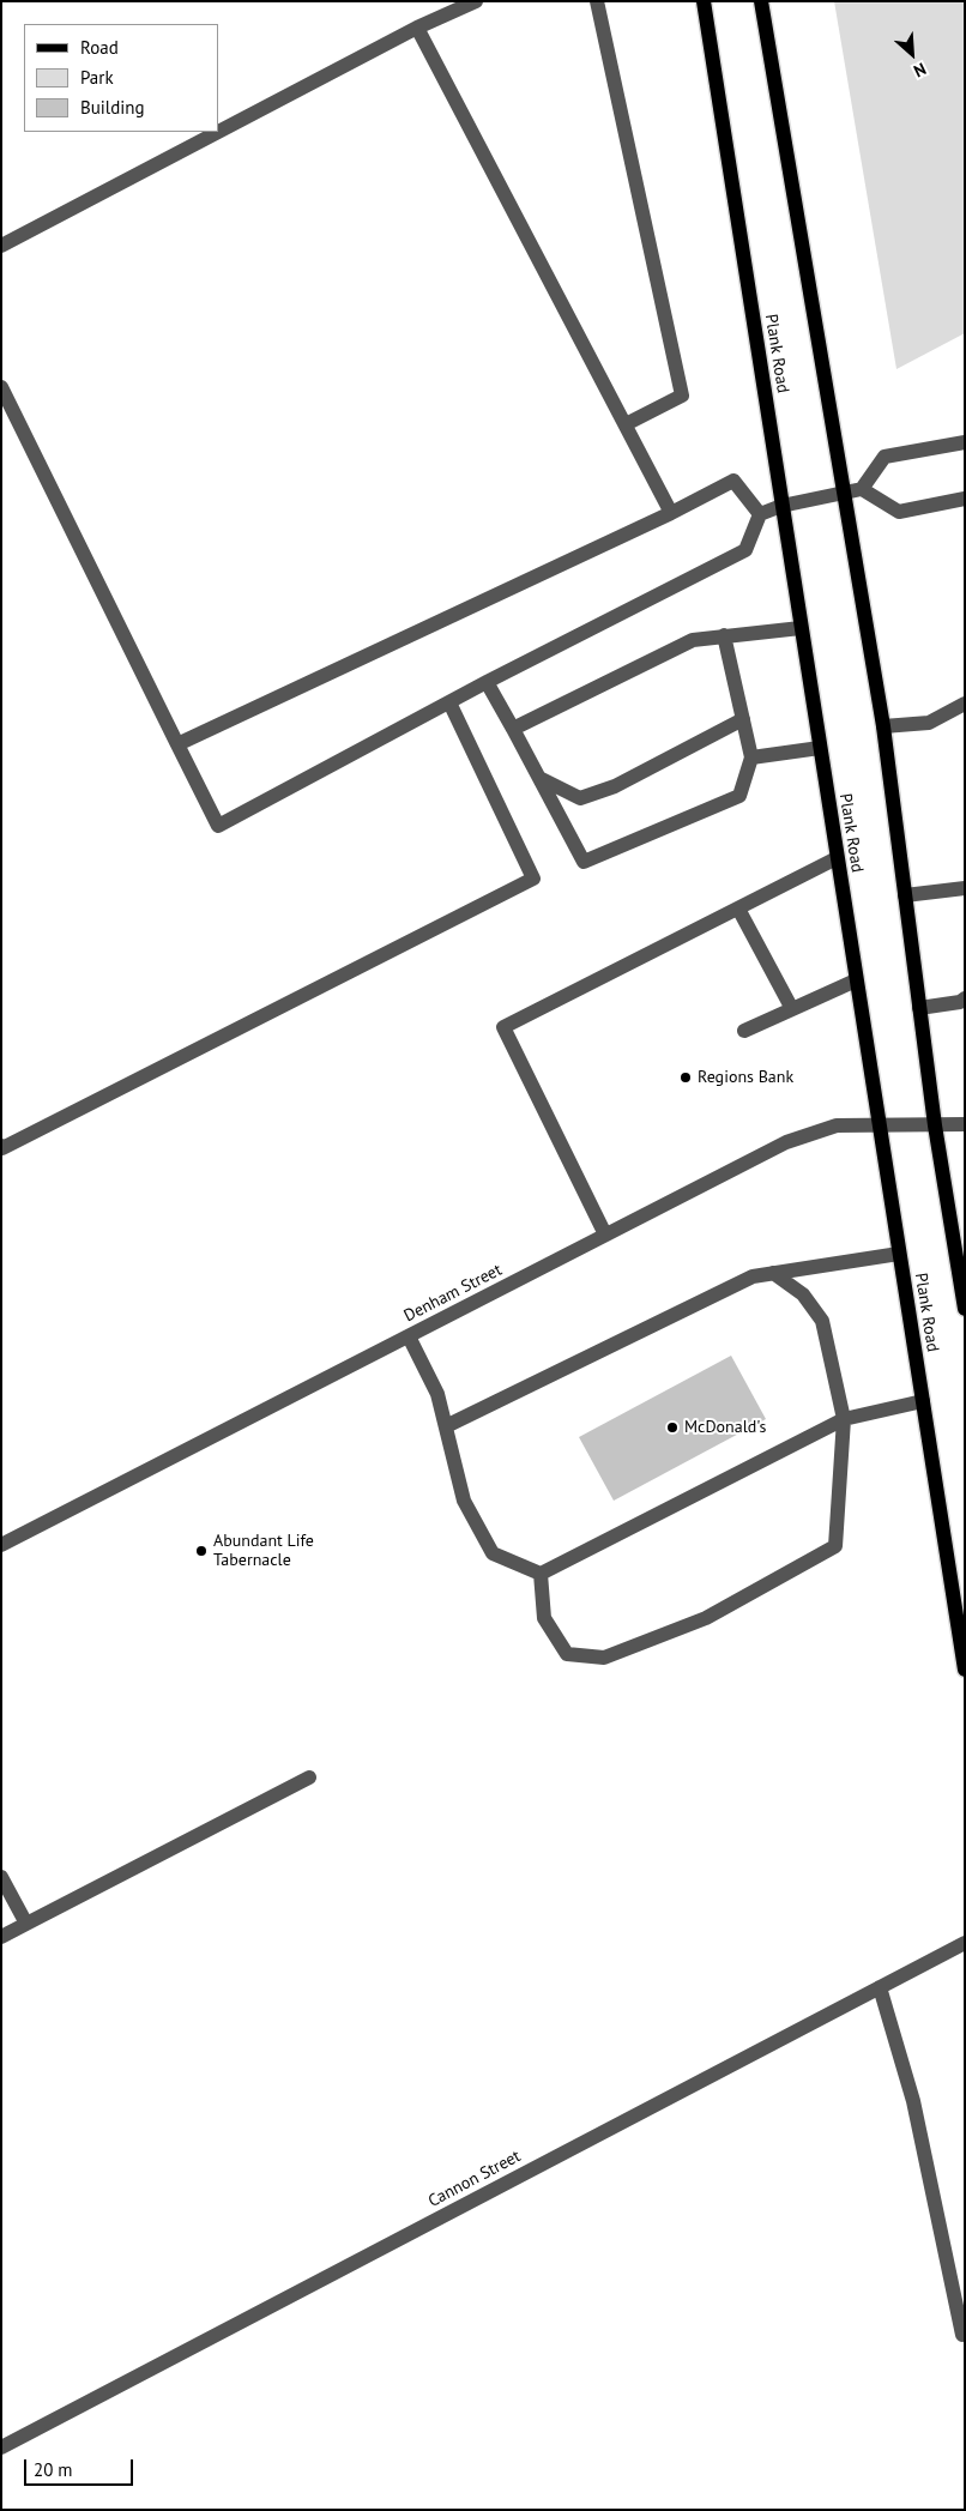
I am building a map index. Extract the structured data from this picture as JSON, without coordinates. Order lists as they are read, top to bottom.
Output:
{
  "streets": {
    "main road": ["Plank Road"],
    "street": ["Denham Street", "Cannon Street"]
  },
  "crossings": [
    ["Plank Road", "Denham Street"]
  ],
  "places": ["Regions Bank", "McDonald's", "Abundant Life Tabernacle"],
  "legend": ["Road", "Park", "Building"],
  "scale_bar": "20 m",
  "north": "bottom right"
}
